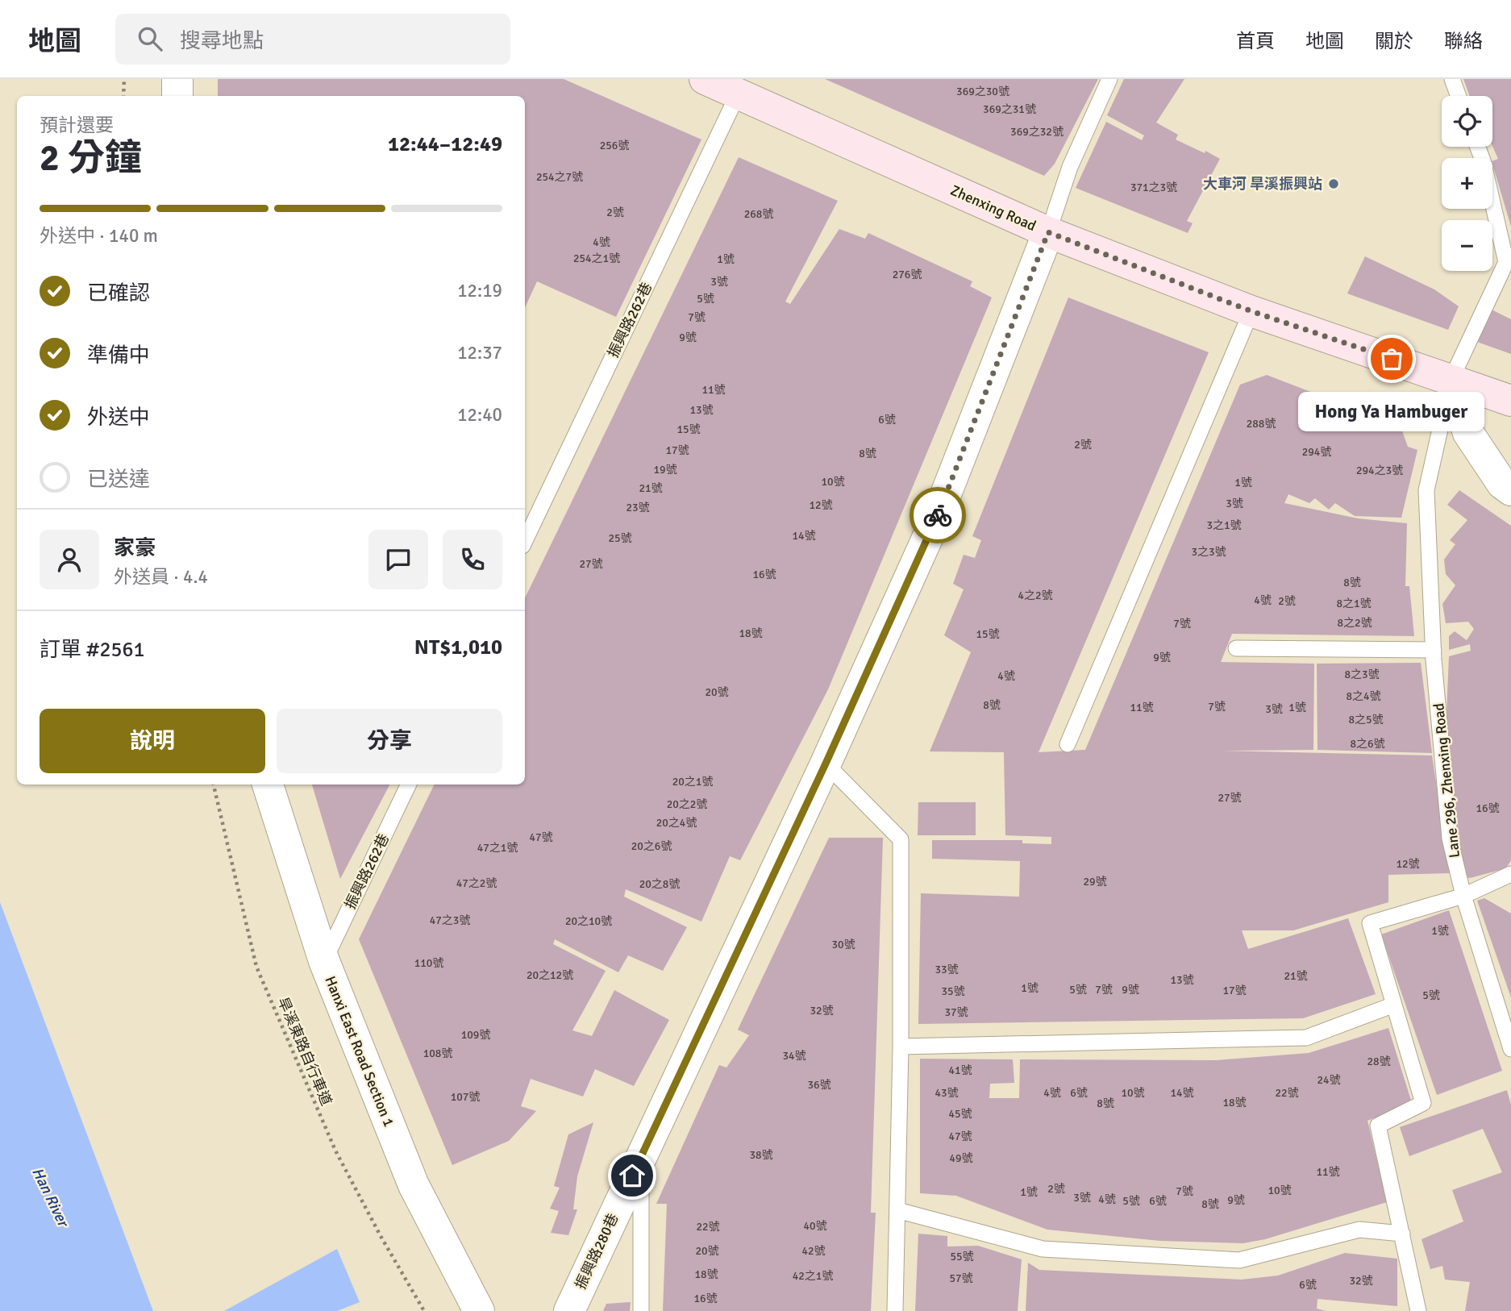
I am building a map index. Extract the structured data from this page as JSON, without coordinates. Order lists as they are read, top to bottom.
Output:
{
  "streets": {
    "main road": ["Zhenxing Road"],
    "street": ["Hanxi East Road Section 1", "振興路280巷"],
    "lane": ["振興路262巷", "Lane 296, Zhenxing Road"],
    "path": ["旱溪東路自行車道"]
  },
  "crossings": [
    ["Zhenxing Road", "振興路262巷"],
    ["Zhenxing Road", "Lane 296, Zhenxing Road"],
    ["Zhenxing Road", "振興路280巷"],
    ["振興路262巷", "Hanxi East Road Section 1"]
  ],
  "water": ["Han River"],
  "places": ["大車河 旱溪振興站", "Hong Ya Hambuger"],
  "house_numbers": [
    "369之30號",
    "369之31號",
    "369之32號",
    "256號",
    "254之7號",
    "371之3號",
    "2號",
    "268號",
    "4號",
    "254之1號",
    "1號",
    "276號",
    "3號",
    "5號",
    "7號",
    "9號",
    "11號",
    "13號",
    "6號",
    "288號",
    "15號",
    "2號",
    "17號",
    "294號",
    "8號",
    "19號",
    "294之3號",
    "10號",
    "1號",
    "21號",
    "3號",
    "12號",
    "23號",
    "3之1號",
    "14號",
    "25號",
    "3之3號",
    "27號",
    "16號",
    "8號",
    "4之2號",
    "4號",
    "2號",
    "8之1號",
    "8之2號",
    "7號",
    "18號",
    "15號",
    "9號",
    "8之3號",
    "4號",
    "20號",
    "8之4號",
    "8號",
    "7號",
    "11號",
    "1號",
    "3號",
    "8之5號",
    "8之6號",
    "20之1號",
    "27號",
    "20之2號",
    "16號",
    "20之4號",
    "47號",
    "20之6號",
    "47之1號",
    "12號",
    "29號",
    "47之2號",
    "20之8號",
    "47之3號",
    "20之10號",
    "1號",
    "30號",
    "110號",
    "33號",
    "20之12號",
    "21號",
    "13號",
    "1號",
    "5號",
    "7號",
    "9號",
    "17號",
    "35號",
    "5號",
    "32號",
    "37號",
    "109號",
    "108號",
    "34號",
    "28號",
    "41號",
    "24號",
    "36號",
    "43號",
    "4號",
    "6號",
    "10號",
    "14號",
    "22號",
    "107號",
    "18號",
    "8號",
    "45號",
    "47號",
    "38號",
    "49號",
    "11號",
    "2號",
    "10號",
    "7號",
    "1號",
    "3號",
    "4號",
    "9號",
    "5號",
    "6號",
    "8號",
    "40號",
    "22號",
    "20號",
    "42號",
    "55號",
    "18號",
    "42之1號",
    "57號",
    "32號",
    "6號",
    "16號"
  ],
  "page": {
    "header": "地圖",
    "search": "搜尋地點",
    "nav": [
      "首頁",
      "地圖",
      "關於",
      "聯絡"
    ],
    "map_buttons": ["+", "−"],
    "heading": ["2 分鐘", "預計還要", "12:44–12:49"],
    "panel": [
      "家豪",
      "外送員 · 4.4",
      "訂單 #2561",
      "NT$1,010"
    ],
    "bar": "外送中 · 140 m",
    "list": [
      ["已確認", "12:19"],
      ["準備中", "12:37"],
      ["外送中", "12:40"],
      "已送達"
    ],
    "bubble": "Hong Ya Hambuger",
    "buttons": ["說明", "分享"]
  }
}
